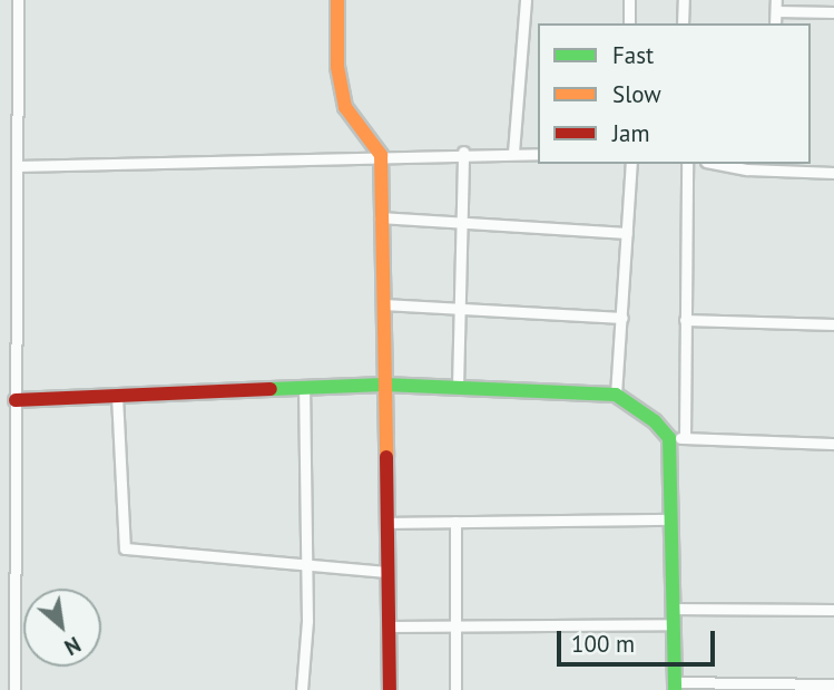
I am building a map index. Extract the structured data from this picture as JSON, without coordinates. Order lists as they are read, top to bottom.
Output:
{
  "legend": ["Fast", "Slow", "Jam"],
  "scale_bar": "100 m",
  "north": "bottom right"
}
